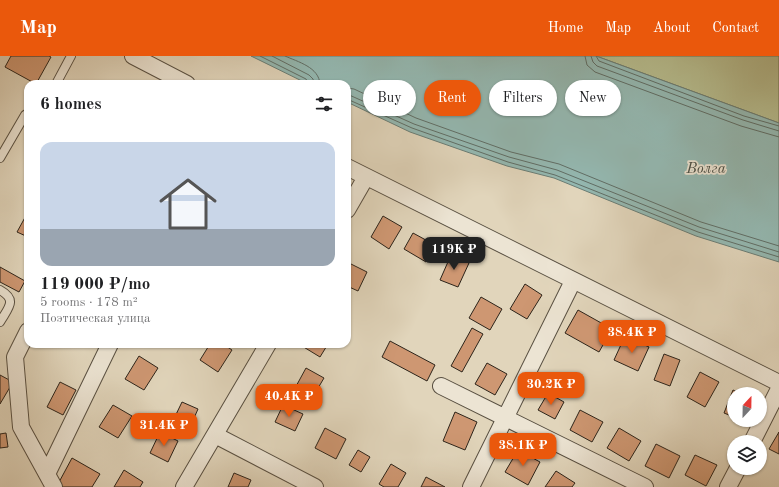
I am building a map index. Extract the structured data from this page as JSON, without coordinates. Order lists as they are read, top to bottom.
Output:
{
  "water": ["Волга"],
  "north": "top",
  "page": {
    "header": "Map",
    "nav": [
      "Home",
      "Map",
      "About",
      "Contact"
    ],
    "chip": [
      "Buy",
      "Rent",
      "Filters",
      "New"
    ],
    "heading": "6 homes",
    "list": [
      {
        "name": "119 000 ₽/mo",
        "note": "5 rooms · 178 m² · Поэтическая улица"
      }
    ],
    "price": [
      "119K ₽",
      "38.4K ₽",
      "30.2K ₽",
      "40.4K ₽",
      "31.4K ₽",
      "38.1K ₽"
    ]
  }
}
